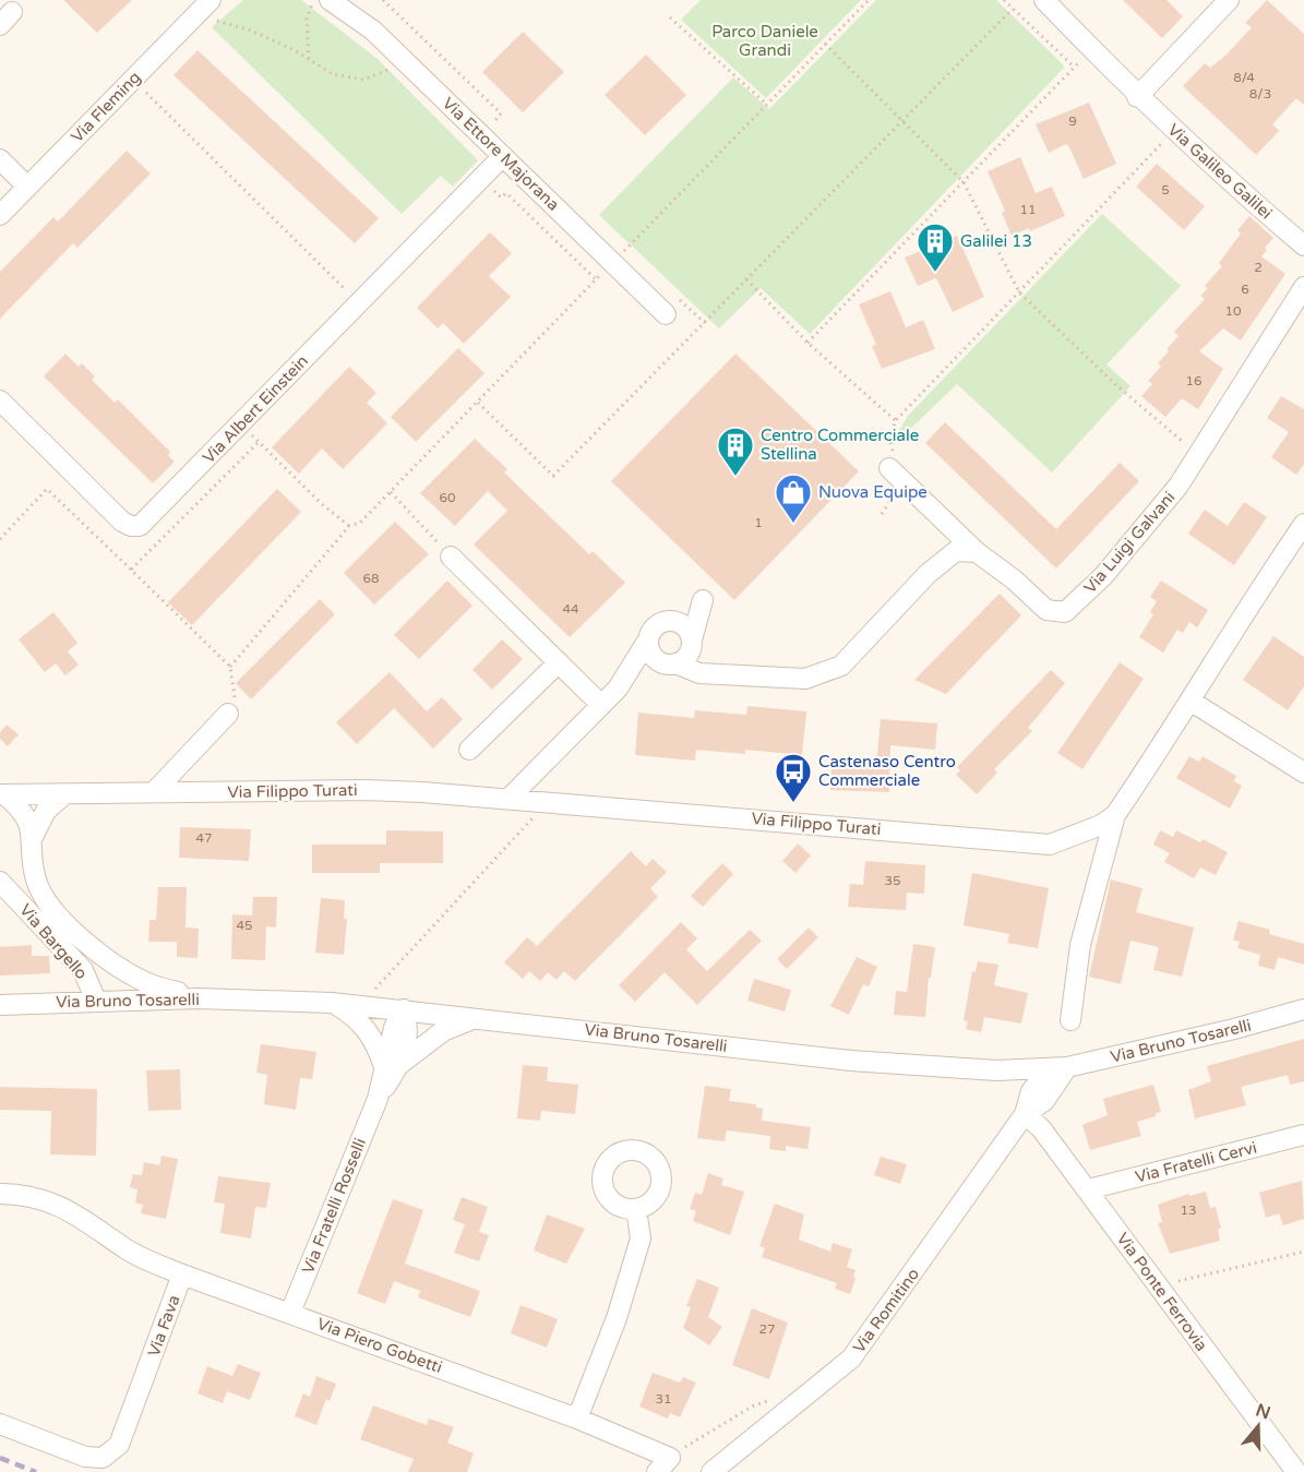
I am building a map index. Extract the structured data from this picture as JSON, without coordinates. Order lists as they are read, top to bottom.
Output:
{
  "streets": {
    "street": [
      "Via Fleming",
      "Via Ettore Majorana",
      "Via Galileo Galilei",
      "Via Albert Einstein",
      "Via Luigi Galvani",
      "Via Filippo Turati",
      "Via Bargello",
      "Via Bruno Tosarelli",
      "Via Fratelli Cervi",
      "Via Fratelli Rosselli",
      "Via Ponte Ferrovia",
      "Via Romitino",
      "Via Fava",
      "Via Piero Gobetti"
    ]
  },
  "crossings": [
    ["Via Ettore Majorana", "Via Albert Einstein"],
    ["Via Filippo Turati", "Via Bargello"],
    ["Via Bargello", "Via Bruno Tosarelli"],
    ["Via Bruno Tosarelli", "Via Fratelli Rosselli"],
    ["Via Bruno Tosarelli", "Via Romitino"],
    ["Via Fratelli Cervi", "Via Ponte Ferrovia"],
    ["Via Fratelli Rosselli", "Via Piero Gobetti"],
    ["Via Ponte Ferrovia", "Via Romitino"],
    ["Via Fava", "Via Piero Gobetti"]
  ],
  "parks": ["Parco Daniele Grandi"],
  "places": {
    "building": ["Galilei 13", "Centro Commerciale Stellina"],
    "shop": ["Nuova Equipe"],
    "bus stop": ["Castenaso Centro Commerciale"]
  },
  "house_numbers": [
    "8/4",
    "8/3",
    "9",
    "5",
    "11",
    "2",
    "6",
    "10",
    "16",
    "60",
    "1",
    "68",
    "44",
    "47",
    "35",
    "45",
    "13",
    "27",
    "31"
  ],
  "north": "top"
}
